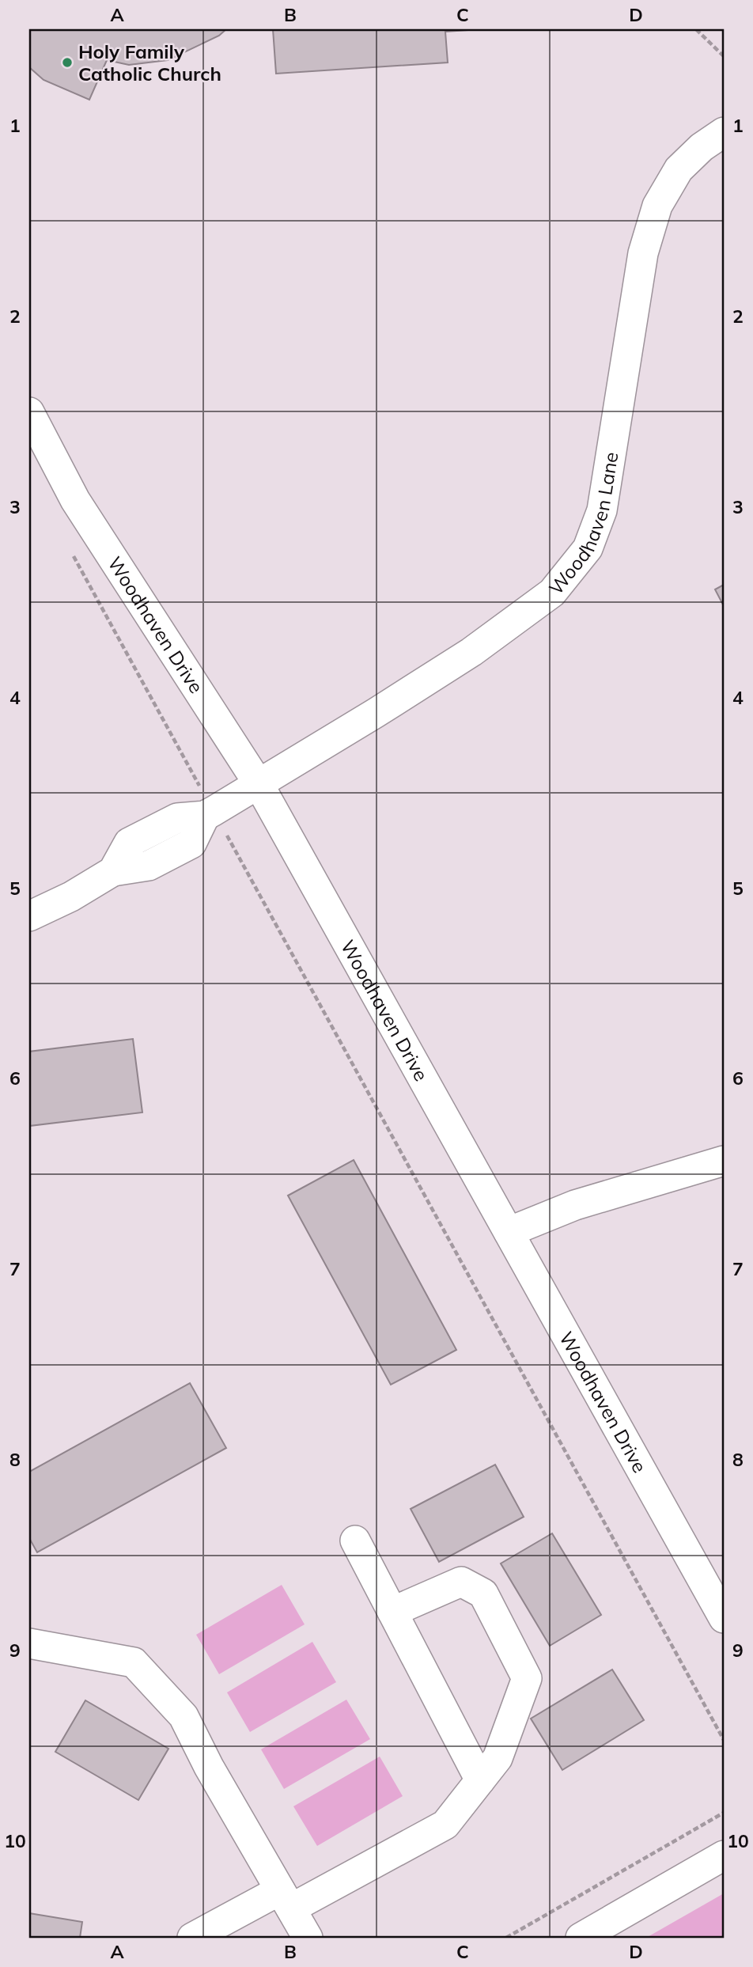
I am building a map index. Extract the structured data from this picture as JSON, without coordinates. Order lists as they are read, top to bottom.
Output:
{
  "streets": {
    "street": ["Woodhaven Lane", "Woodhaven Drive"]
  },
  "crossings": [
    ["Woodhaven Lane", "Woodhaven Drive"]
  ],
  "places": ["Holy Family Catholic Church"],
  "grid": {
    "columns": [
      "A",
      "B",
      "C",
      "D"
    ],
    "rows": [
      "1",
      "2",
      "3",
      "4",
      "5",
      "6",
      "7",
      "8",
      "9",
      "10"
    ]
  }
}
